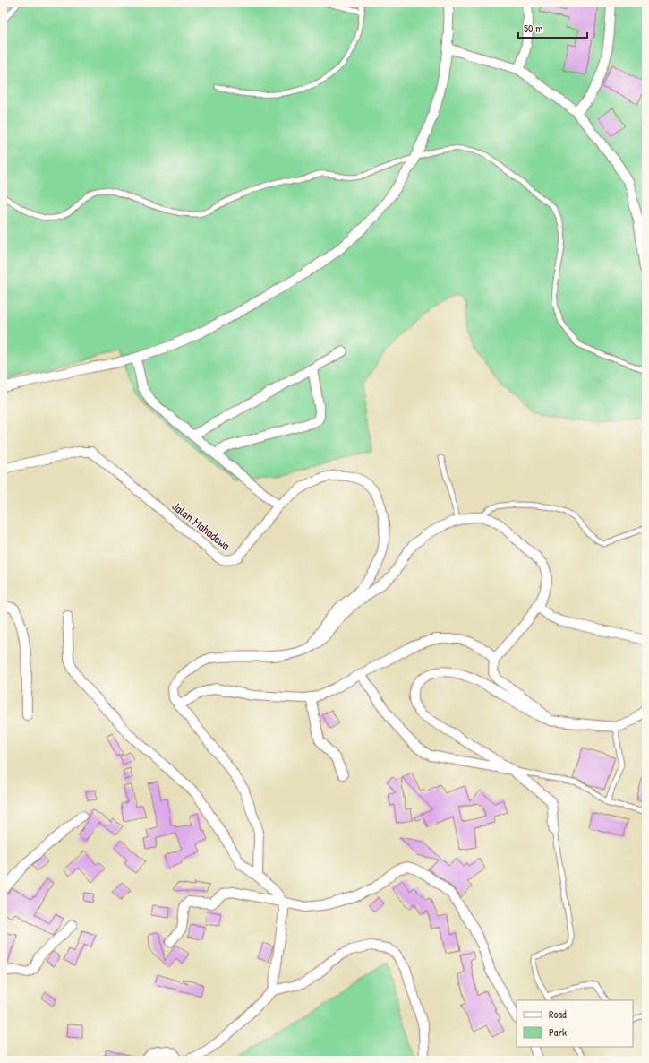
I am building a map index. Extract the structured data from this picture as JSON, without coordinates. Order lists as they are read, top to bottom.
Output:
{
  "streets": {
    "street": ["Jalan Mahadewa"]
  },
  "legend": ["Road", "Park"],
  "scale_bar": "50 m"
}
